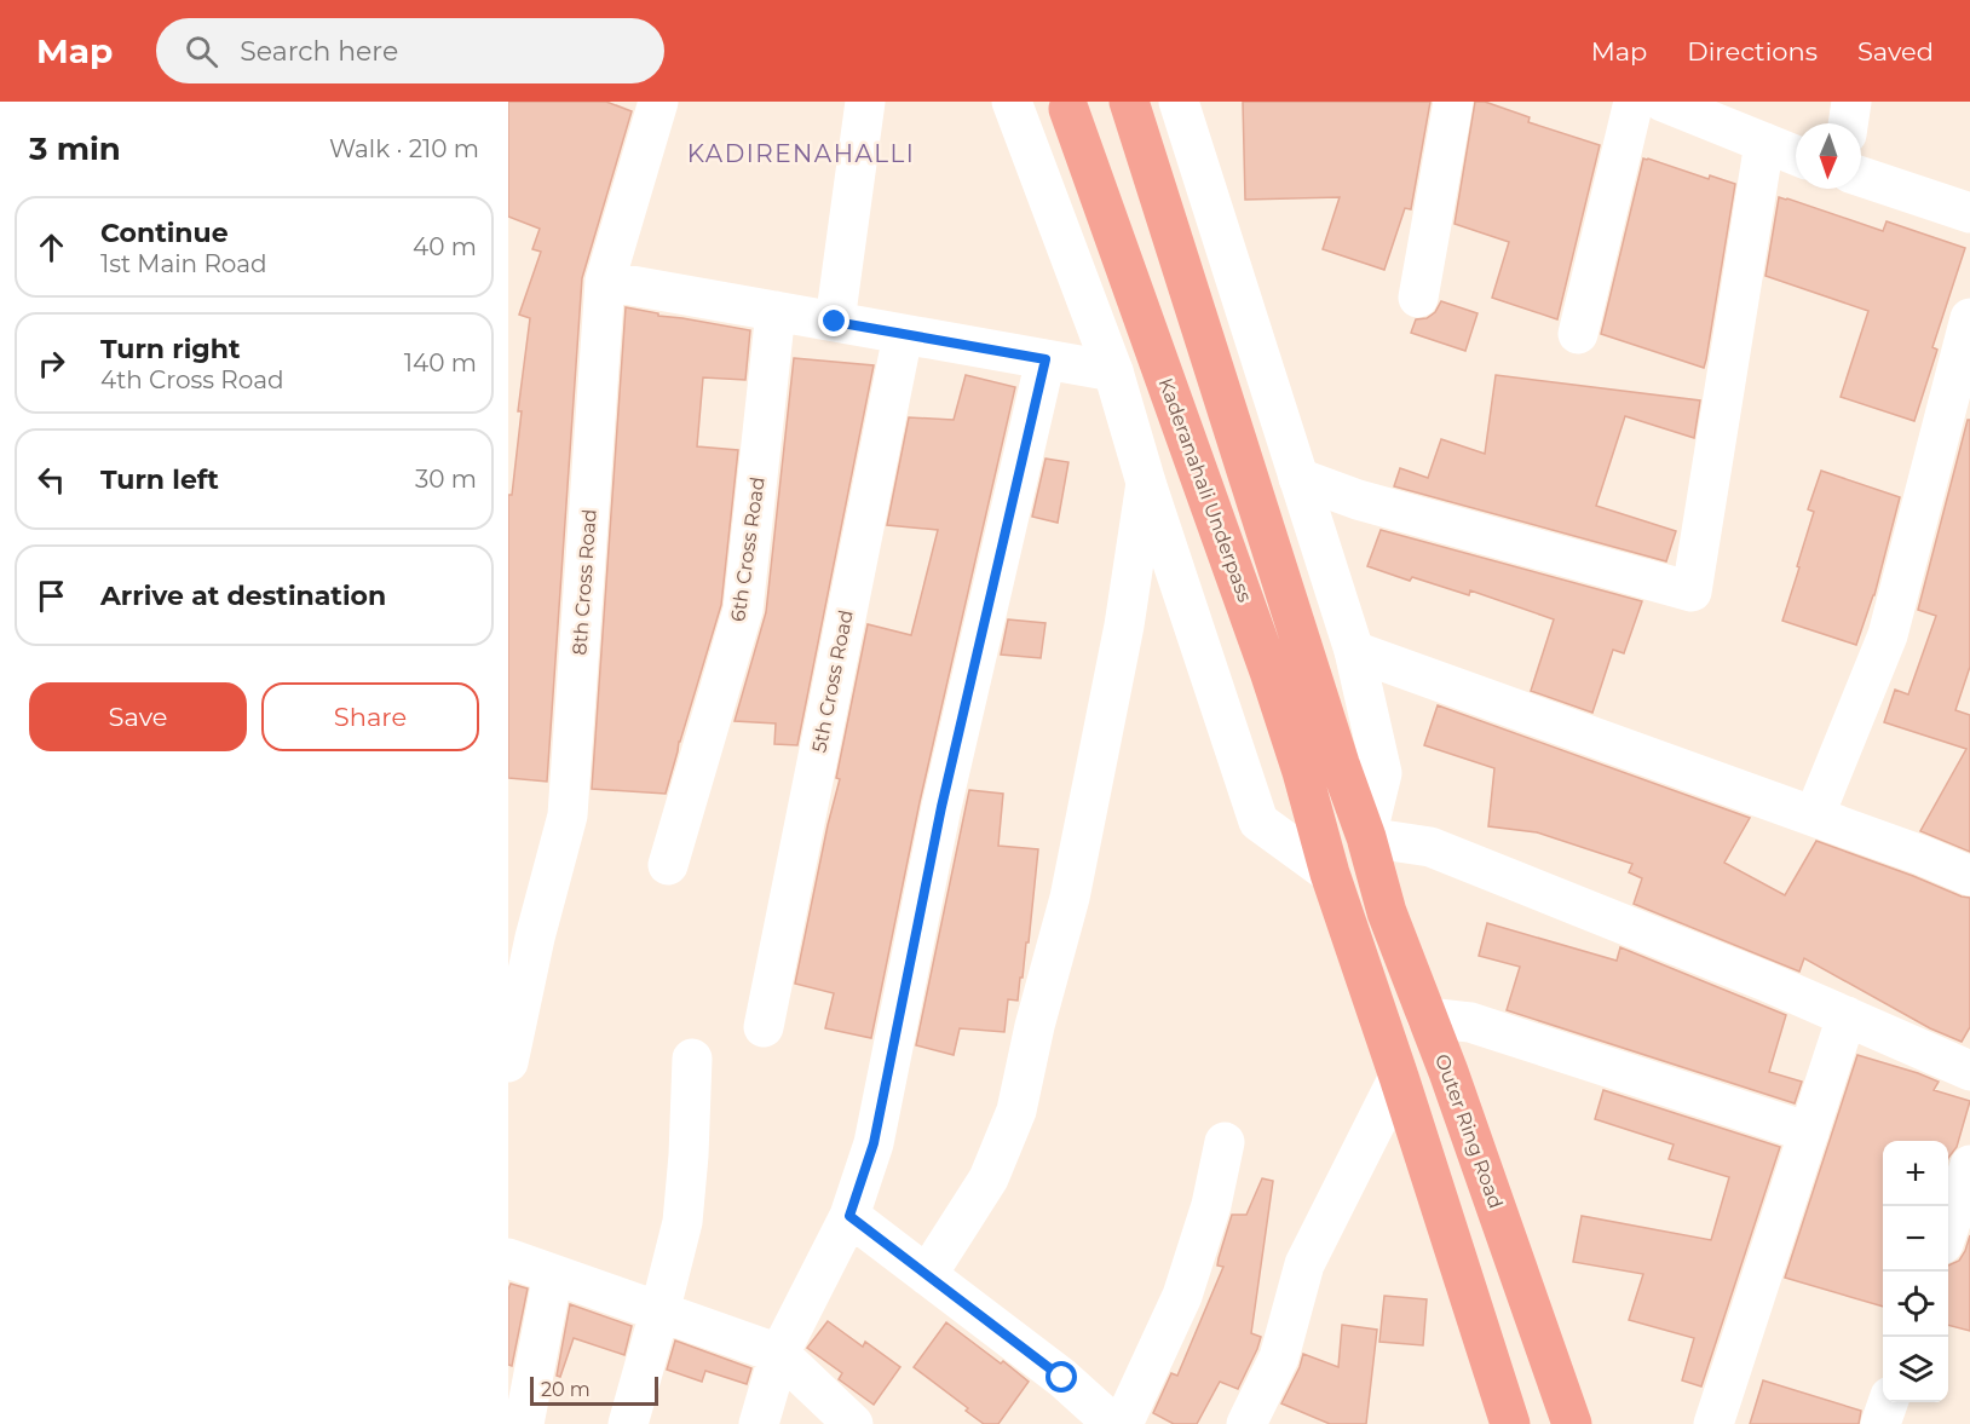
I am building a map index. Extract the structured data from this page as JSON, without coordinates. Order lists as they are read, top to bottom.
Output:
{
  "streets": {
    "highway": ["Kaderanahali Underpass", "Outer Ring Road"],
    "street": ["6th Cross Road", "8th Cross Road", "5th Cross Road"]
  },
  "crossings": [
    ["Kaderanahali Underpass", "Outer Ring Road"]
  ],
  "districts": ["KADIRENAHALLI"],
  "scale_bar": "20 m",
  "north": "bottom",
  "page": {
    "header": "Map",
    "search": "Search here",
    "nav": ["Map", "Directions", "Saved"],
    "heading": ["3 min", "Walk · 210 m"],
    "list": [
      ["Continue", "1st Main Road", "40 m"],
      ["Turn right", "4th Cross Road", "140 m"],
      ["Turn left", "30 m"],
      "Arrive at destination"
    ],
    "buttons": ["Save", "Share"],
    "map_buttons": ["+", "−"],
    "scale": "20 m"
  }
}
